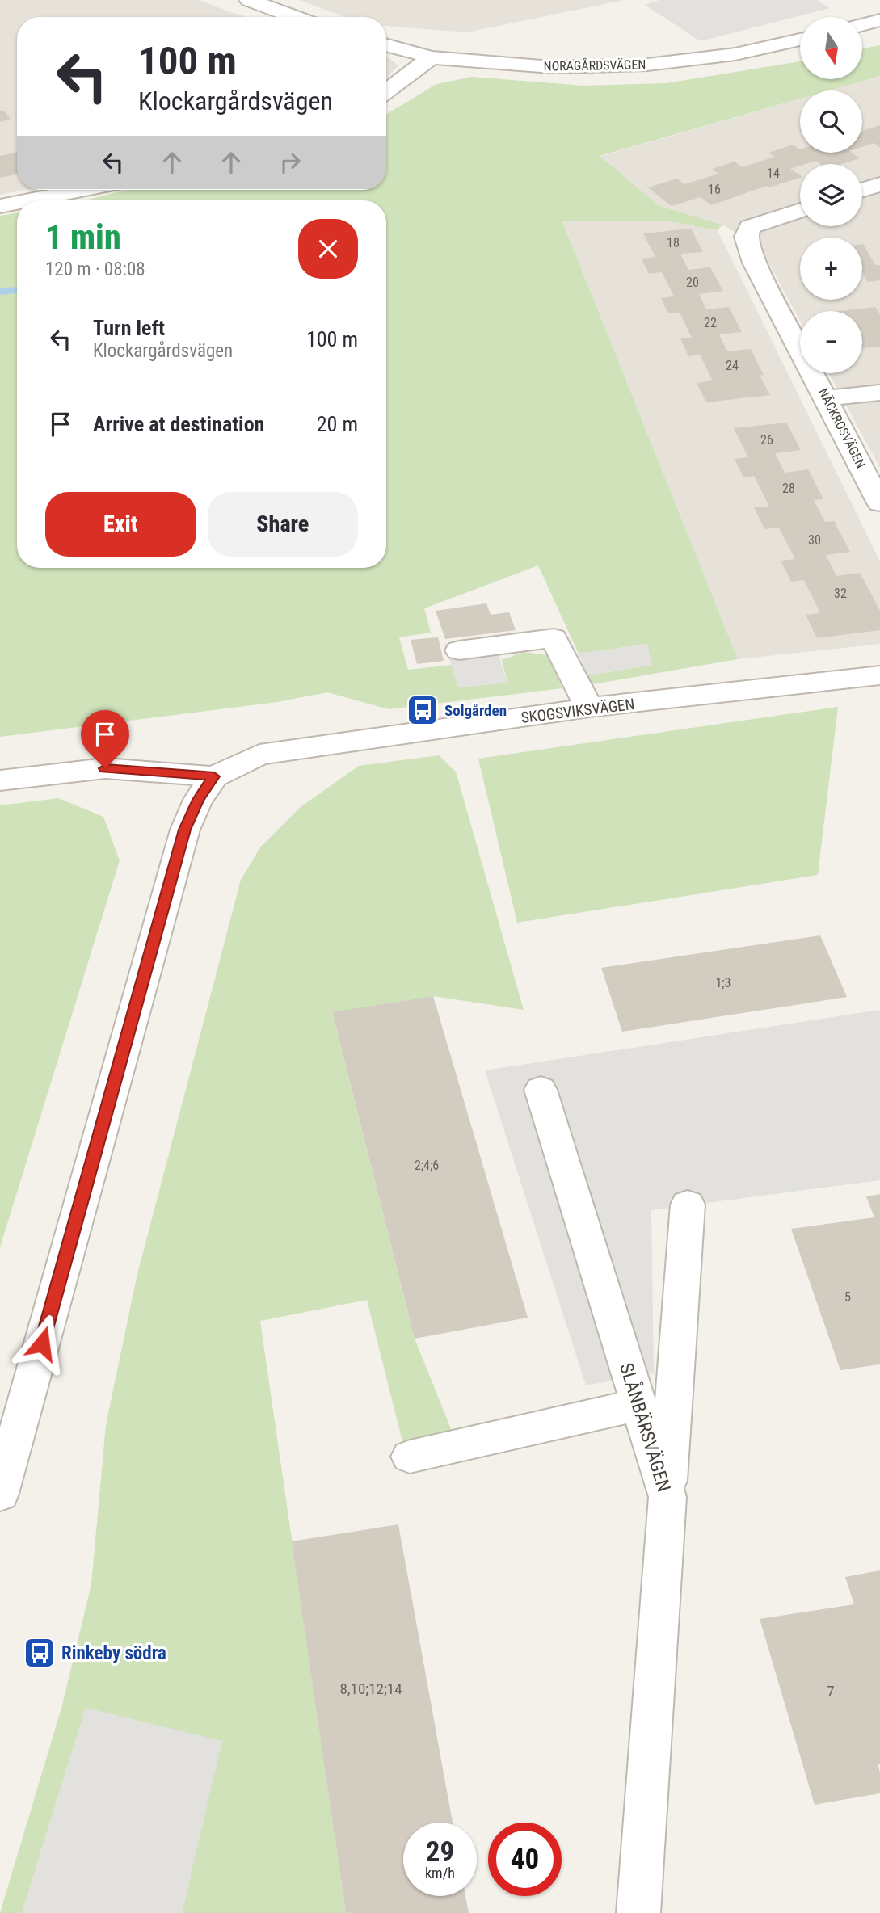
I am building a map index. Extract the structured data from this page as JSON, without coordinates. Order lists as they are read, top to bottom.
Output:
{
  "streets": {
    "street": [
      "NORAGÅRDSVÄGEN",
      "NÄCKROSVÄGEN",
      "SKOGSVIKSVÄGEN",
      "SLÅNBÄRSVÄGEN"
    ]
  },
  "places": {
    "bus stop": ["Solgården", "Rinkeby södra"]
  },
  "house_numbers": [
    "14",
    "16",
    "18",
    "20",
    "22",
    "24",
    "26",
    "28",
    "30",
    "32",
    "1;3",
    "2;4;6",
    "5",
    "8,10;12;14",
    "7"
  ],
  "north": "bottom",
  "page": {
    "map_buttons": ["+", "−"],
    "turn": ["100 m", "Klockargårdsvägen"],
    "heading": ["1 min", "120 m · 08:08"],
    "list": [
      {
        "name": "Turn left",
        "note": "Klockargårdsvägen",
        "value": "100 m"
      },
      {
        "name": "Arrive at destination",
        "value": "20 m"
      }
    ],
    "buttons": ["Exit", "Share"],
    "speed": "29 km/h",
    "limit": "40"
  }
}
